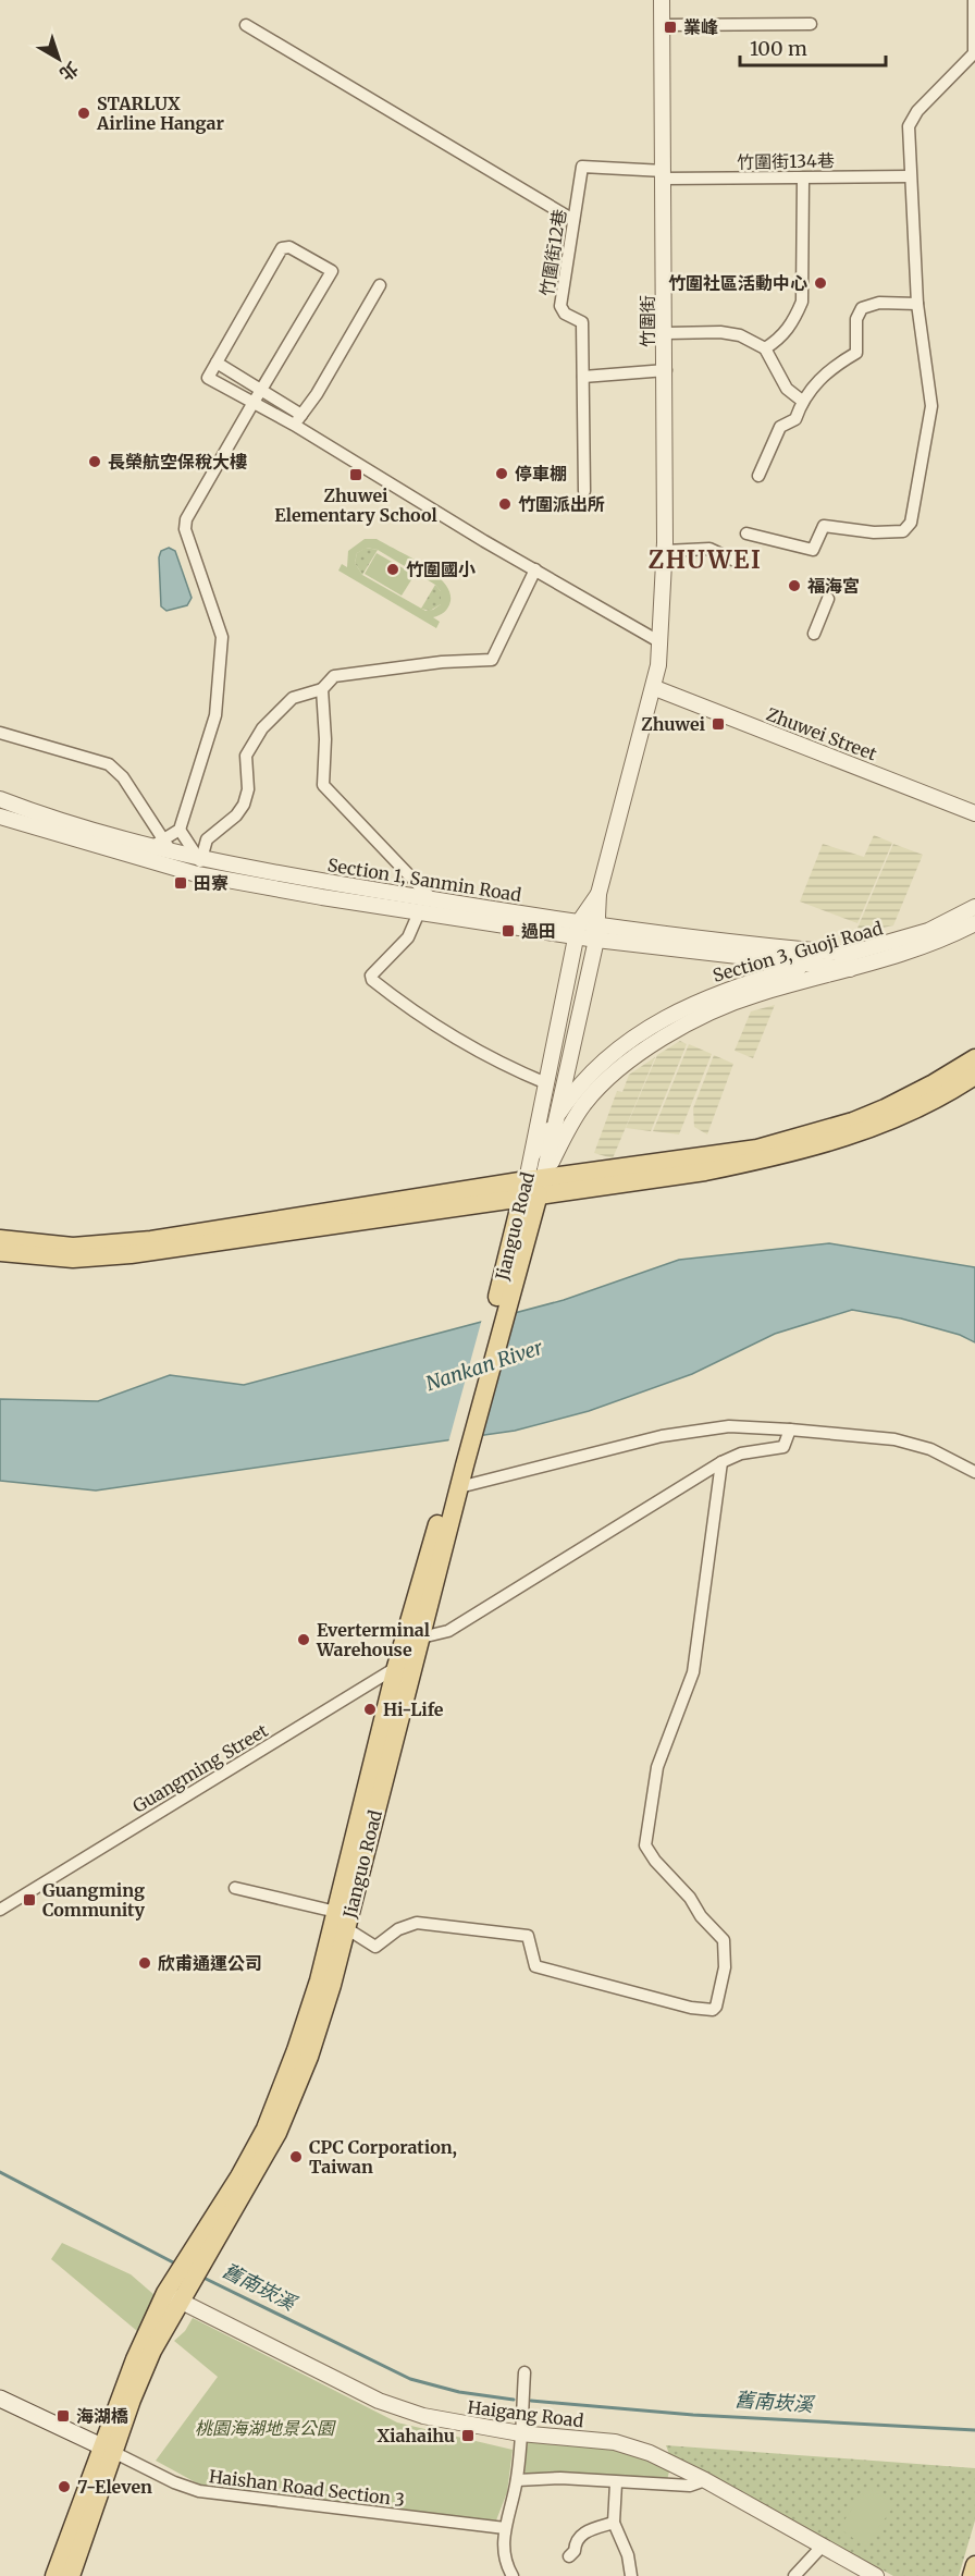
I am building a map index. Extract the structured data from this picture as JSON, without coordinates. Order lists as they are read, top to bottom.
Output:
{
  "streets": {
    "main road": ["Jianguo Road"],
    "street": [
      "竹圍街134巷",
      "竹圍街12巷",
      "竹圍街",
      "Zhuwei Street",
      "Section 1, Sanmin Road",
      "Section 3, Guoji Road",
      "Guangming Street",
      "Haigang Road",
      "Haishan Road Section 3"
    ]
  },
  "crossings": [
    ["竹圍街134巷", "竹圍街12巷"],
    ["竹圍街134巷", "竹圍街"],
    ["竹圍街12巷", "竹圍街"],
    ["竹圍街", "Zhuwei Street"],
    ["Section 1, Sanmin Road", "Section 3, Guoji Road"],
    ["Section 1, Sanmin Road", "Jianguo Road"],
    ["Section 3, Guoji Road", "Jianguo Road"],
    ["Jianguo Road", "Guangming Street"]
  ],
  "districts": ["ZHUWEI"],
  "water": ["Nankan River", "舊南崁溪"],
  "parks": ["桃園海湖地景公園"],
  "places": {
    "transit": [
      "業峰",
      "Zhuwei Elementary School",
      "Zhuwei",
      "田寮",
      "過田",
      "Guangming Community",
      "海湖橋",
      "Xiahaihu"
    ],
    "other": [
      "STARLUX Airline Hangar",
      "竹圍社區活動中心",
      "長榮航空保稅大樓",
      "停車棚",
      "竹圍派出所",
      "竹圍國小",
      "福海宮",
      "Everterminal Warehouse",
      "Hi-Life",
      "欣甫通運公司",
      "CPC Corporation, Taiwan",
      "7-Eleven"
    ]
  },
  "scale_bar": "100 m",
  "north": "bottom right"
}
